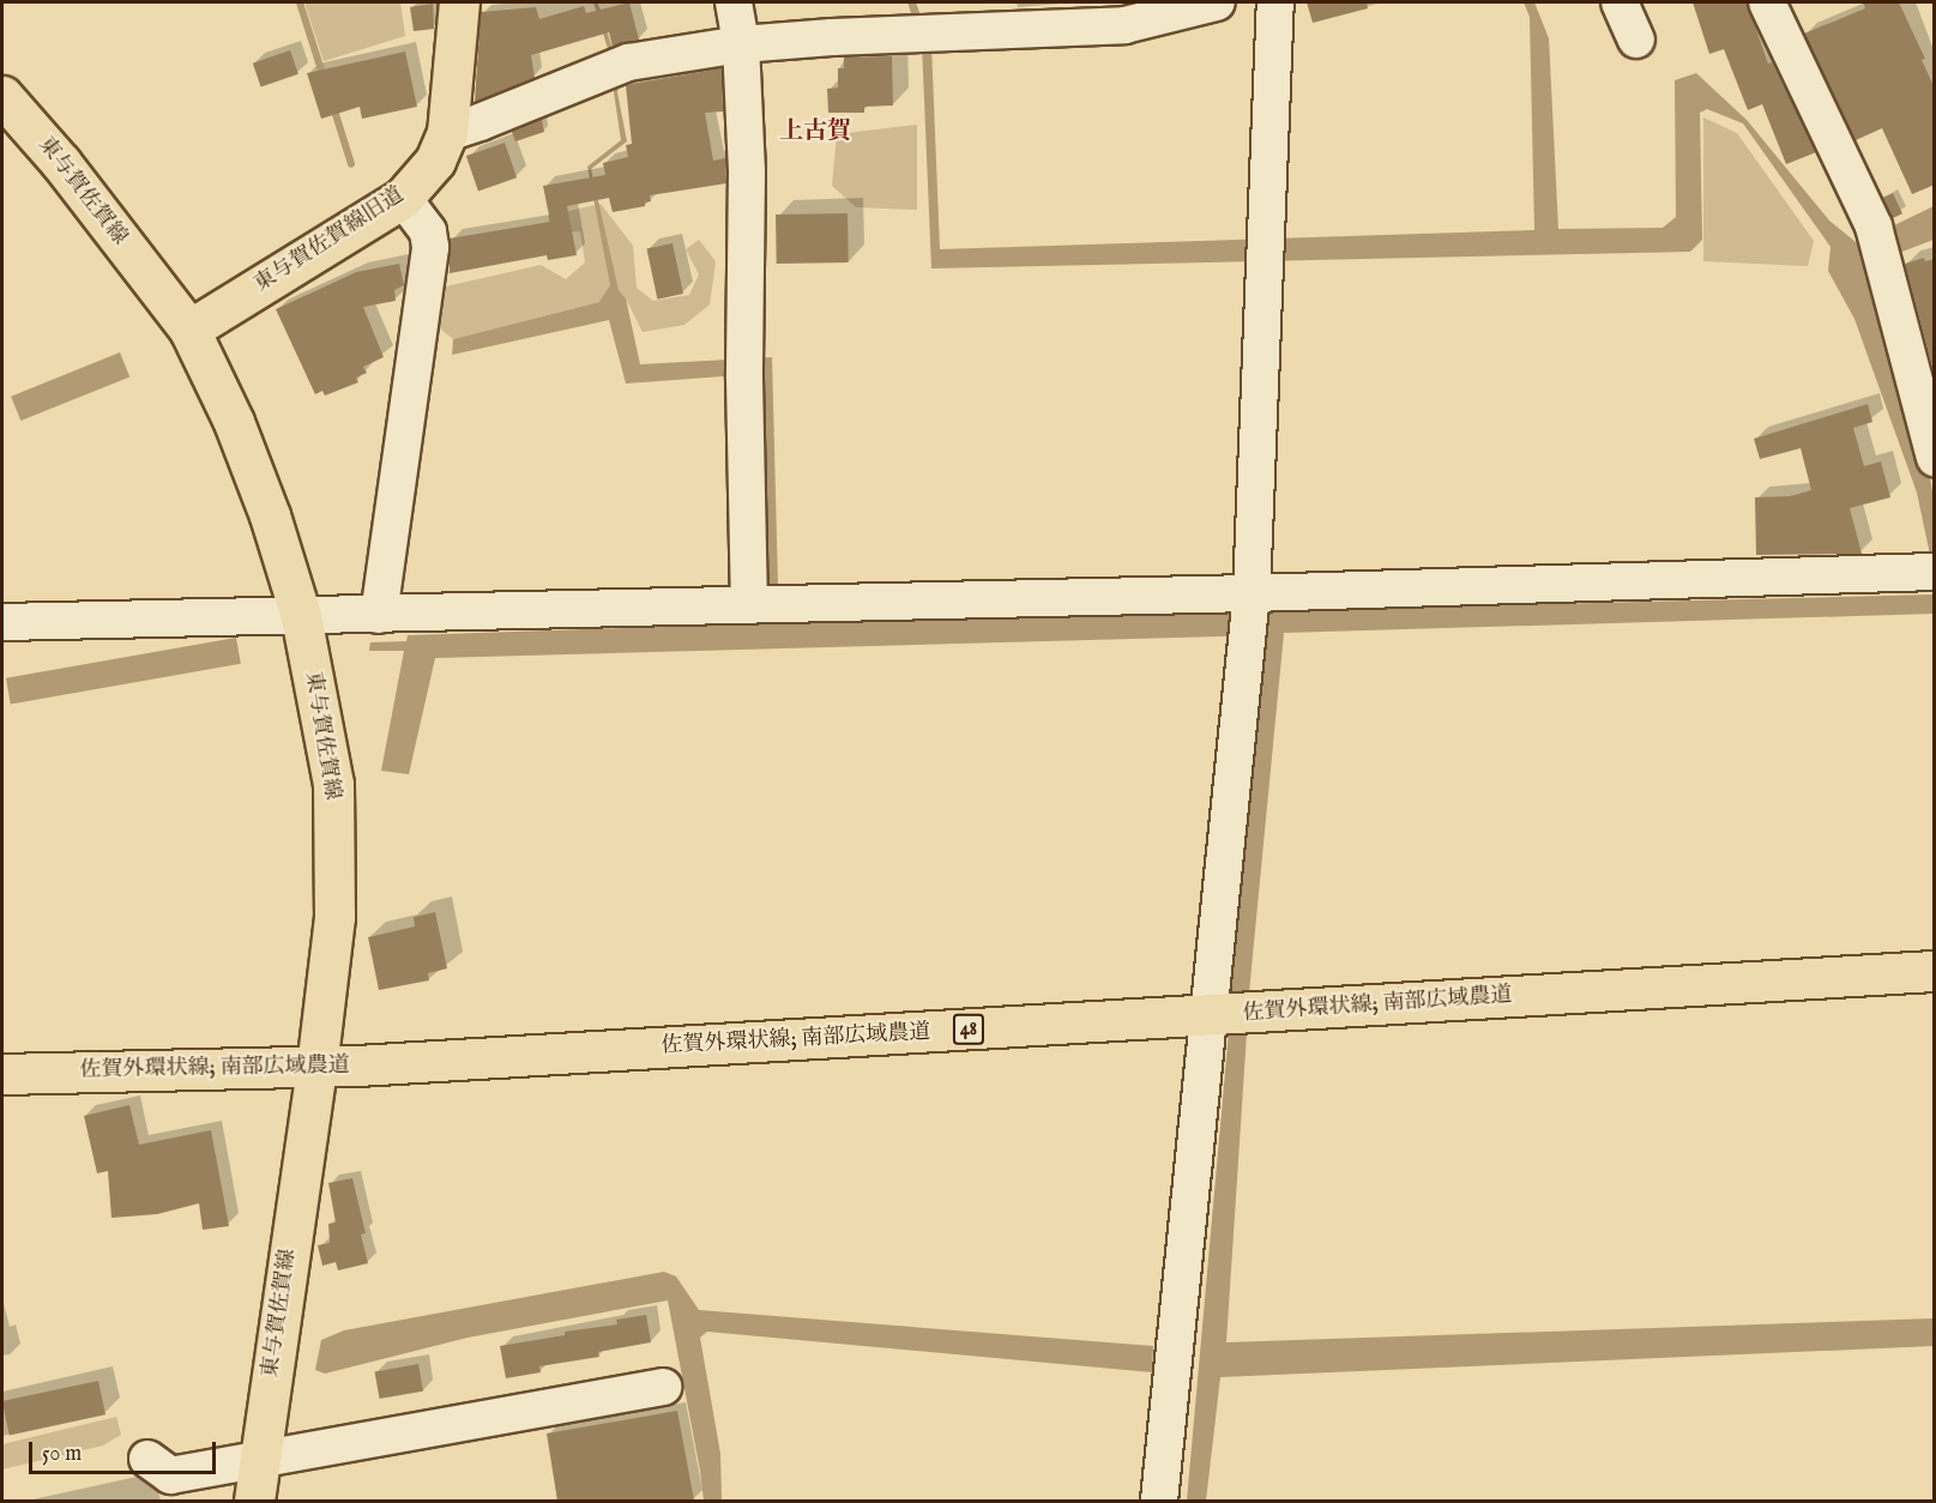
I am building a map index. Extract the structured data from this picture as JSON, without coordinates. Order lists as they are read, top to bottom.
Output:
{
  "streets": {
    "main road": [
      "東与賀佐賀線",
      "東与賀佐賀線旧道",
      "佐賀外環状線; 南部広域農道",
      "48"
    ]
  },
  "crossings": [
    ["東与賀佐賀線", "東与賀佐賀線旧道"],
    ["東与賀佐賀線", "佐賀外環状線; 南部広域農道"]
  ],
  "districts": ["上古賀"],
  "scale_bar": "50 m"
}
